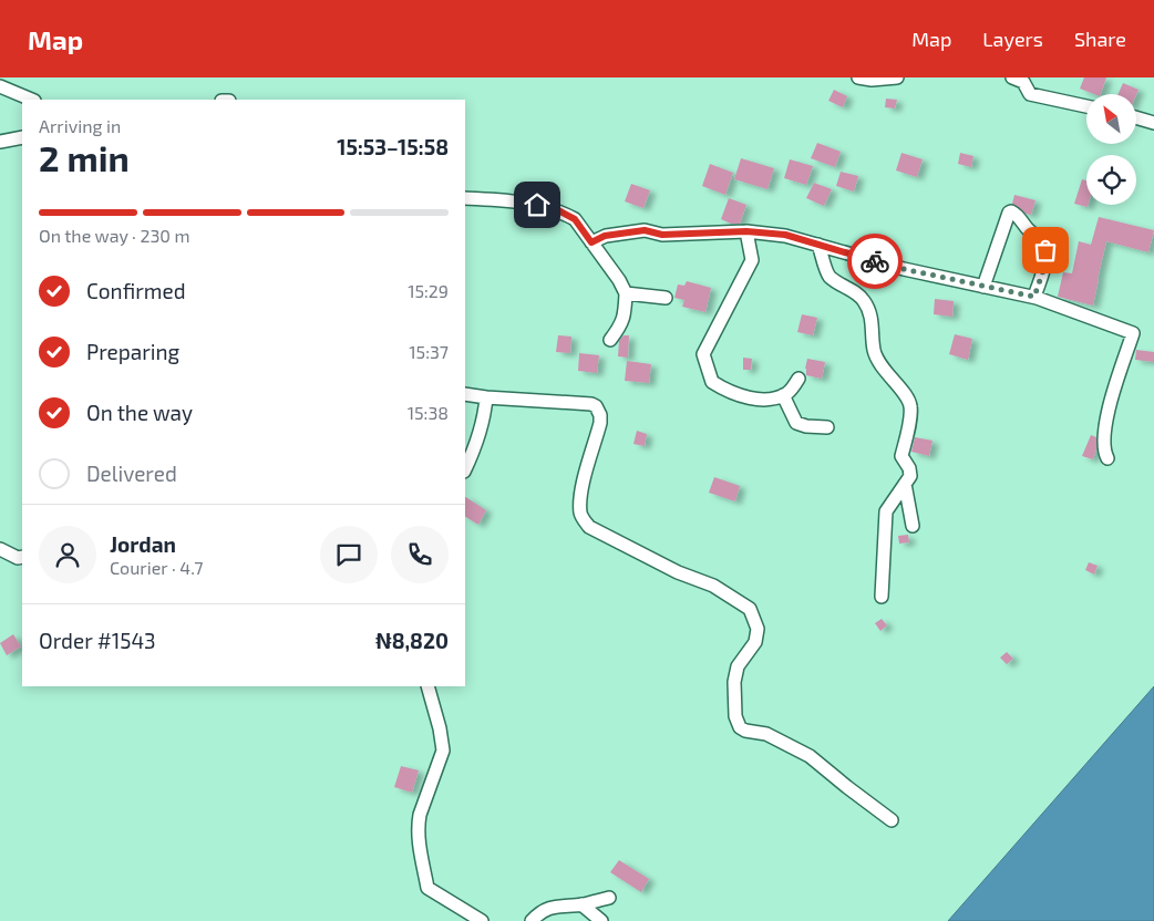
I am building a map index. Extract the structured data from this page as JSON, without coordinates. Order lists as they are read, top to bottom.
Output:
{
  "north": "top left",
  "page": {
    "header": "Map",
    "nav": ["Map", "Layers", "Share"],
    "heading": ["2 min", "Arriving in", "15:53–15:58"],
    "panel": [
      "Jordan",
      "Courier · 4.7",
      "Order #1543",
      "₦8,820"
    ],
    "bar": "On the way · 230 m",
    "list": [
      ["Confirmed", "15:29"],
      ["Preparing", "15:37"],
      ["On the way", "15:38"],
      "Delivered"
    ]
  }
}
